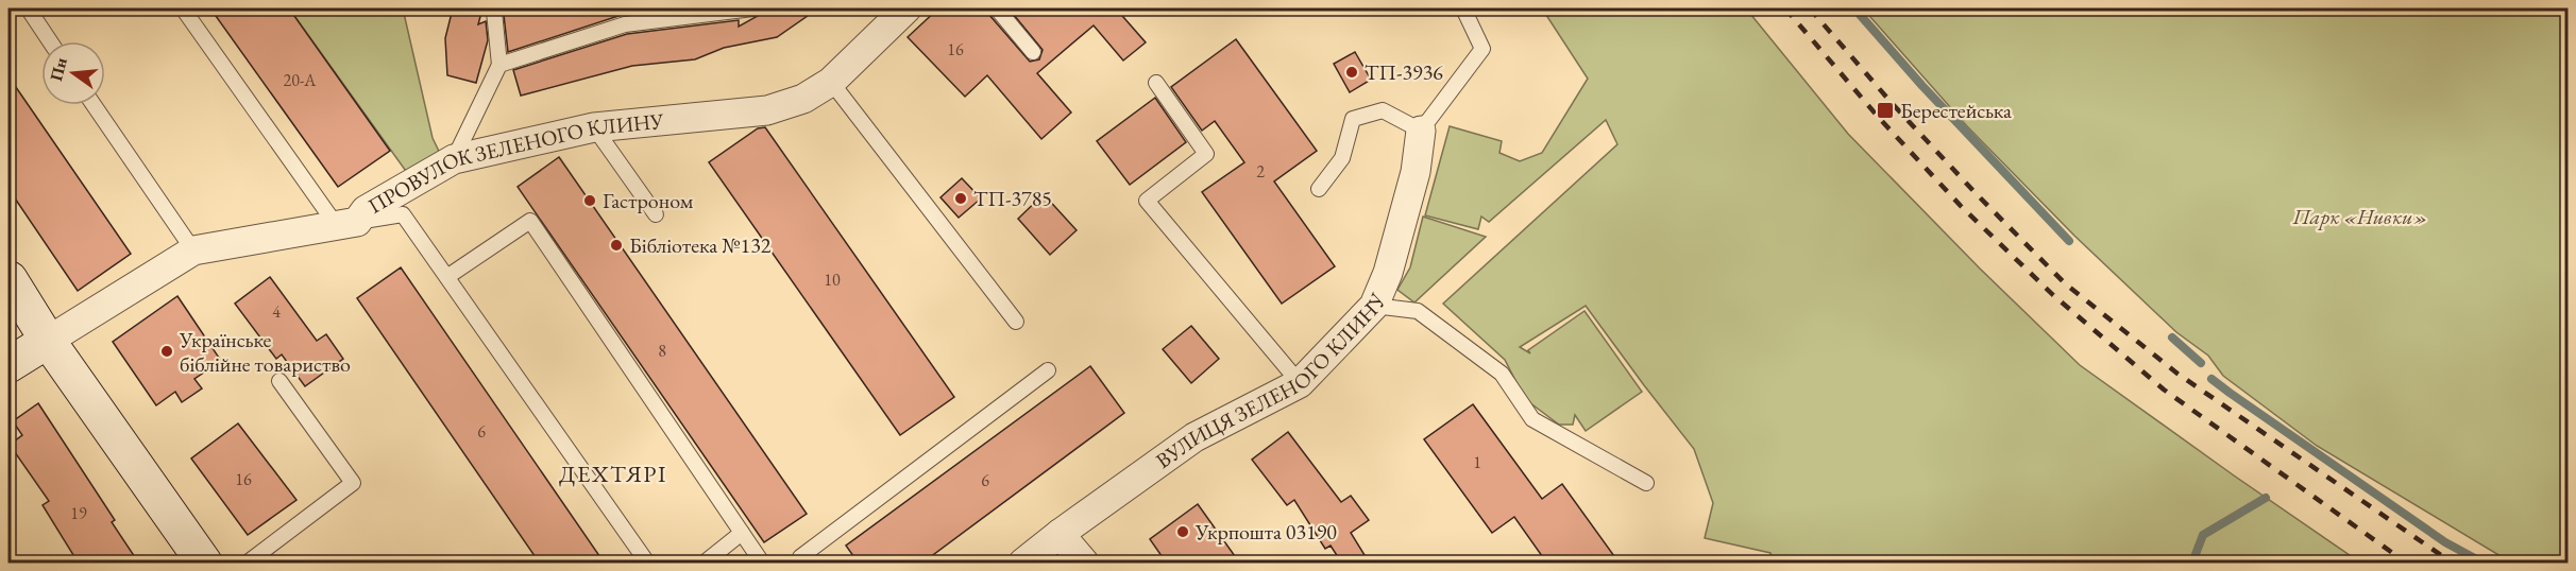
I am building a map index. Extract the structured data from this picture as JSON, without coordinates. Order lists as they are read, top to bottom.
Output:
{
  "streets": {
    "street": ["ПРОВУЛОК ЗЕЛЕНОГО КЛИНУ", "ВУЛИЦЯ ЗЕЛЕНОГО КЛИНУ"]
  },
  "districts": ["ДЕХТЯРІ"],
  "parks": ["Парк «Нивки»"],
  "places": {
    "other": [
      "ТП-3936",
      "ТП-3785",
      "Гастроном",
      "Бібліотека №132",
      "Українське біблійне товариство",
      "Укрпошта 03190"
    ],
    "transit": ["Берестейська"]
  },
  "house_numbers": [
    "16",
    "20-А",
    "2",
    "10",
    "4",
    "8",
    "6",
    "1",
    "16",
    "6",
    "19"
  ],
  "north": "left"
}
